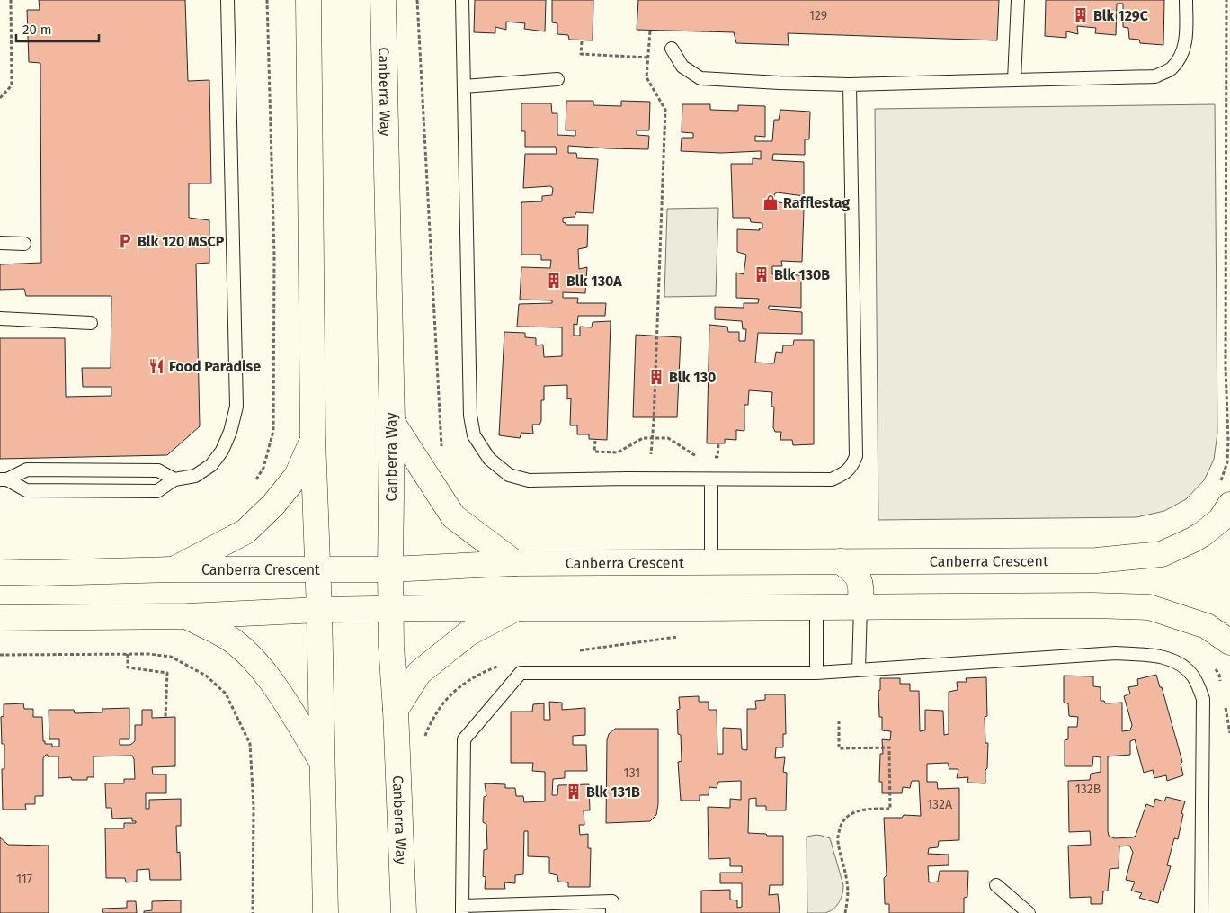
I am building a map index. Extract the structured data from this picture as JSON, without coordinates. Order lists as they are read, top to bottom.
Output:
{
  "streets": {
    "street": ["Canberra Way", "Canberra Crescent"]
  },
  "crossings": [
    ["Canberra Way", "Canberra Crescent"]
  ],
  "places": {
    "building": [
      "Blk 129C",
      "Blk 130B",
      "Blk 130A",
      "Blk 130",
      "Blk 131B"
    ],
    "shop": ["Rafflestag"],
    "parking": ["Blk 120 MSCP"],
    "restaurant": ["Food Paradise"]
  },
  "house_numbers": [
    "129",
    "131",
    "132B",
    "132A",
    "117"
  ],
  "scale_bar": "20 m"
}
